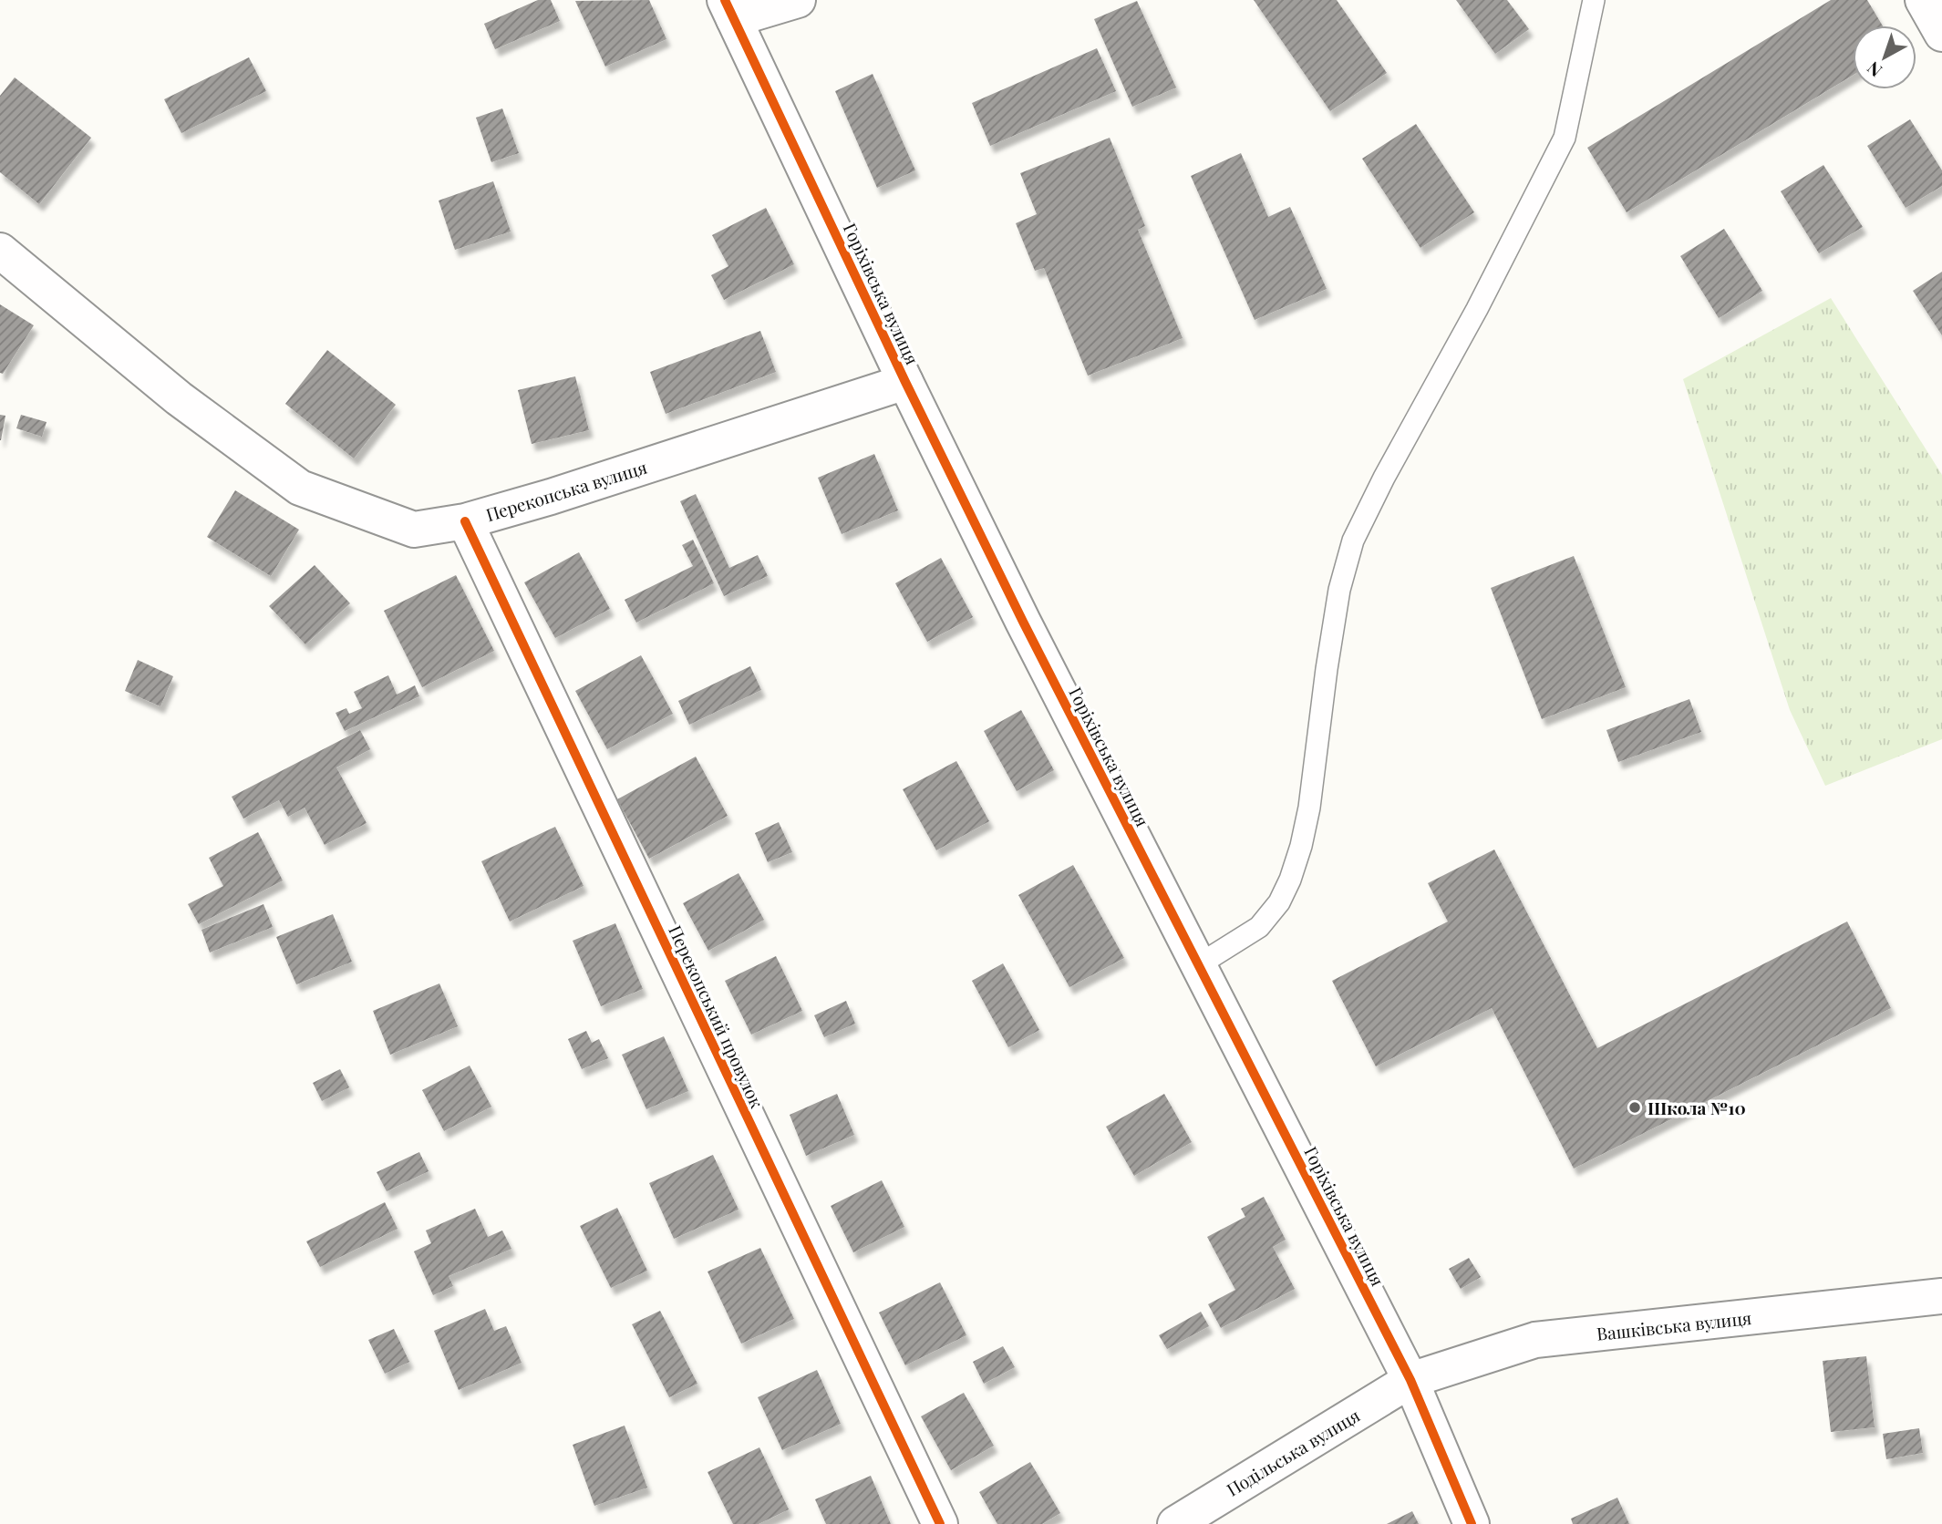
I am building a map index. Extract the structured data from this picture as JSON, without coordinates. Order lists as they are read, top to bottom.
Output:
{
  "streets": {
    "street": [
      "Горіхівська вулиця",
      "Перекопська вулиця",
      "Перекопський провулок",
      "Вашківська вулиця",
      "Подільська вулиця"
    ]
  },
  "crossings": [
    ["Горіхівська вулиця", "Перекопська вулиця"],
    ["Горіхівська вулиця", "Вашківська вулиця"],
    ["Горіхівська вулиця", "Подільська вулиця"],
    ["Перекопська вулиця", "Перекопський провулок"],
    ["Вашківська вулиця", "Подільська вулиця"]
  ],
  "places": ["Школа №10"],
  "north": "bottom left"
}
